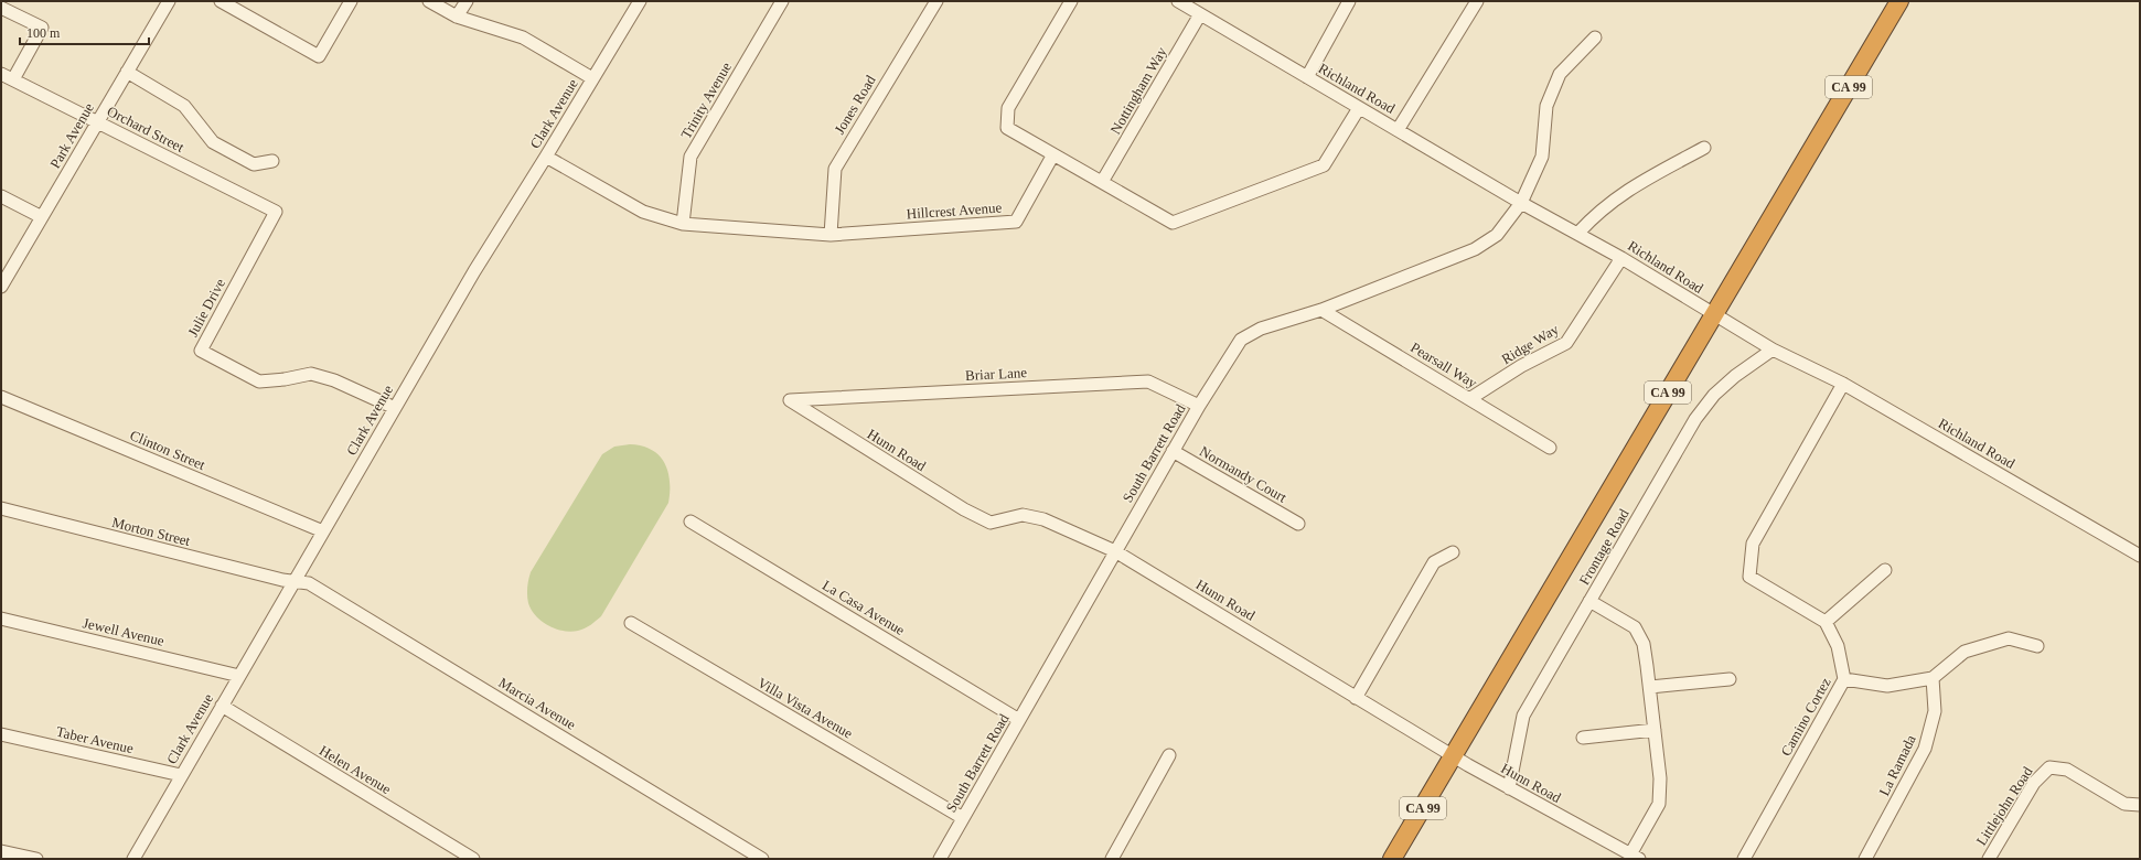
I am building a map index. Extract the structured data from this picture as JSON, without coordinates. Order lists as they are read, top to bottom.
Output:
{
  "streets": {
    "highway": ["CA 99"],
    "street": [
      "Richland Road",
      "Nottingham Way",
      "Trinity Avenue",
      "Jones Road",
      "Clark Avenue",
      "Orchard Street",
      "Park Avenue",
      "Hillcrest Avenue",
      "Julie Drive",
      "Ridge Way",
      "Pearsall Way",
      "Briar Lane",
      "Clinton Street",
      "Hunn Road",
      "South Barrett Road",
      "Normandy Court",
      "Morton Street",
      "Frontage Road",
      "La Casa Avenue",
      "Jewell Avenue",
      "Marcia Avenue",
      "Villa Vista Avenue",
      "Camino Cortez",
      "Taber Avenue",
      "La Ramada",
      "Helen Avenue",
      "Littlejohn Road"
    ]
  },
  "crossings": [
    ["CA 99", "Richland Road"],
    ["CA 99", "Hunn Road"],
    ["Richland Road", "Nottingham Way"],
    ["Richland Road", "Ridge Way"],
    ["Richland Road", "South Barrett Road"],
    ["Richland Road", "Frontage Road"],
    ["Trinity Avenue", "Hillcrest Avenue"],
    ["Jones Road", "Hillcrest Avenue"],
    ["Clark Avenue", "Hillcrest Avenue"],
    ["Clark Avenue", "Julie Drive"],
    ["Clark Avenue", "Clinton Street"],
    ["Clark Avenue", "Morton Street"],
    ["Clark Avenue", "Jewell Avenue"],
    ["Clark Avenue", "Marcia Avenue"],
    ["Clark Avenue", "Taber Avenue"],
    ["Clark Avenue", "Helen Avenue"],
    ["Orchard Street", "Park Avenue"],
    ["Orchard Street", "Julie Drive"],
    ["Ridge Way", "Pearsall Way"],
    ["Pearsall Way", "South Barrett Road"],
    ["Briar Lane", "Hunn Road"],
    ["Briar Lane", "South Barrett Road"],
    ["Hunn Road", "South Barrett Road"],
    ["Hunn Road", "Frontage Road"],
    ["South Barrett Road", "Normandy Court"],
    ["South Barrett Road", "La Casa Avenue"],
    ["South Barrett Road", "Villa Vista Avenue"],
    ["Morton Street", "Marcia Avenue"]
  ],
  "scale_bar": "100 m"
}
